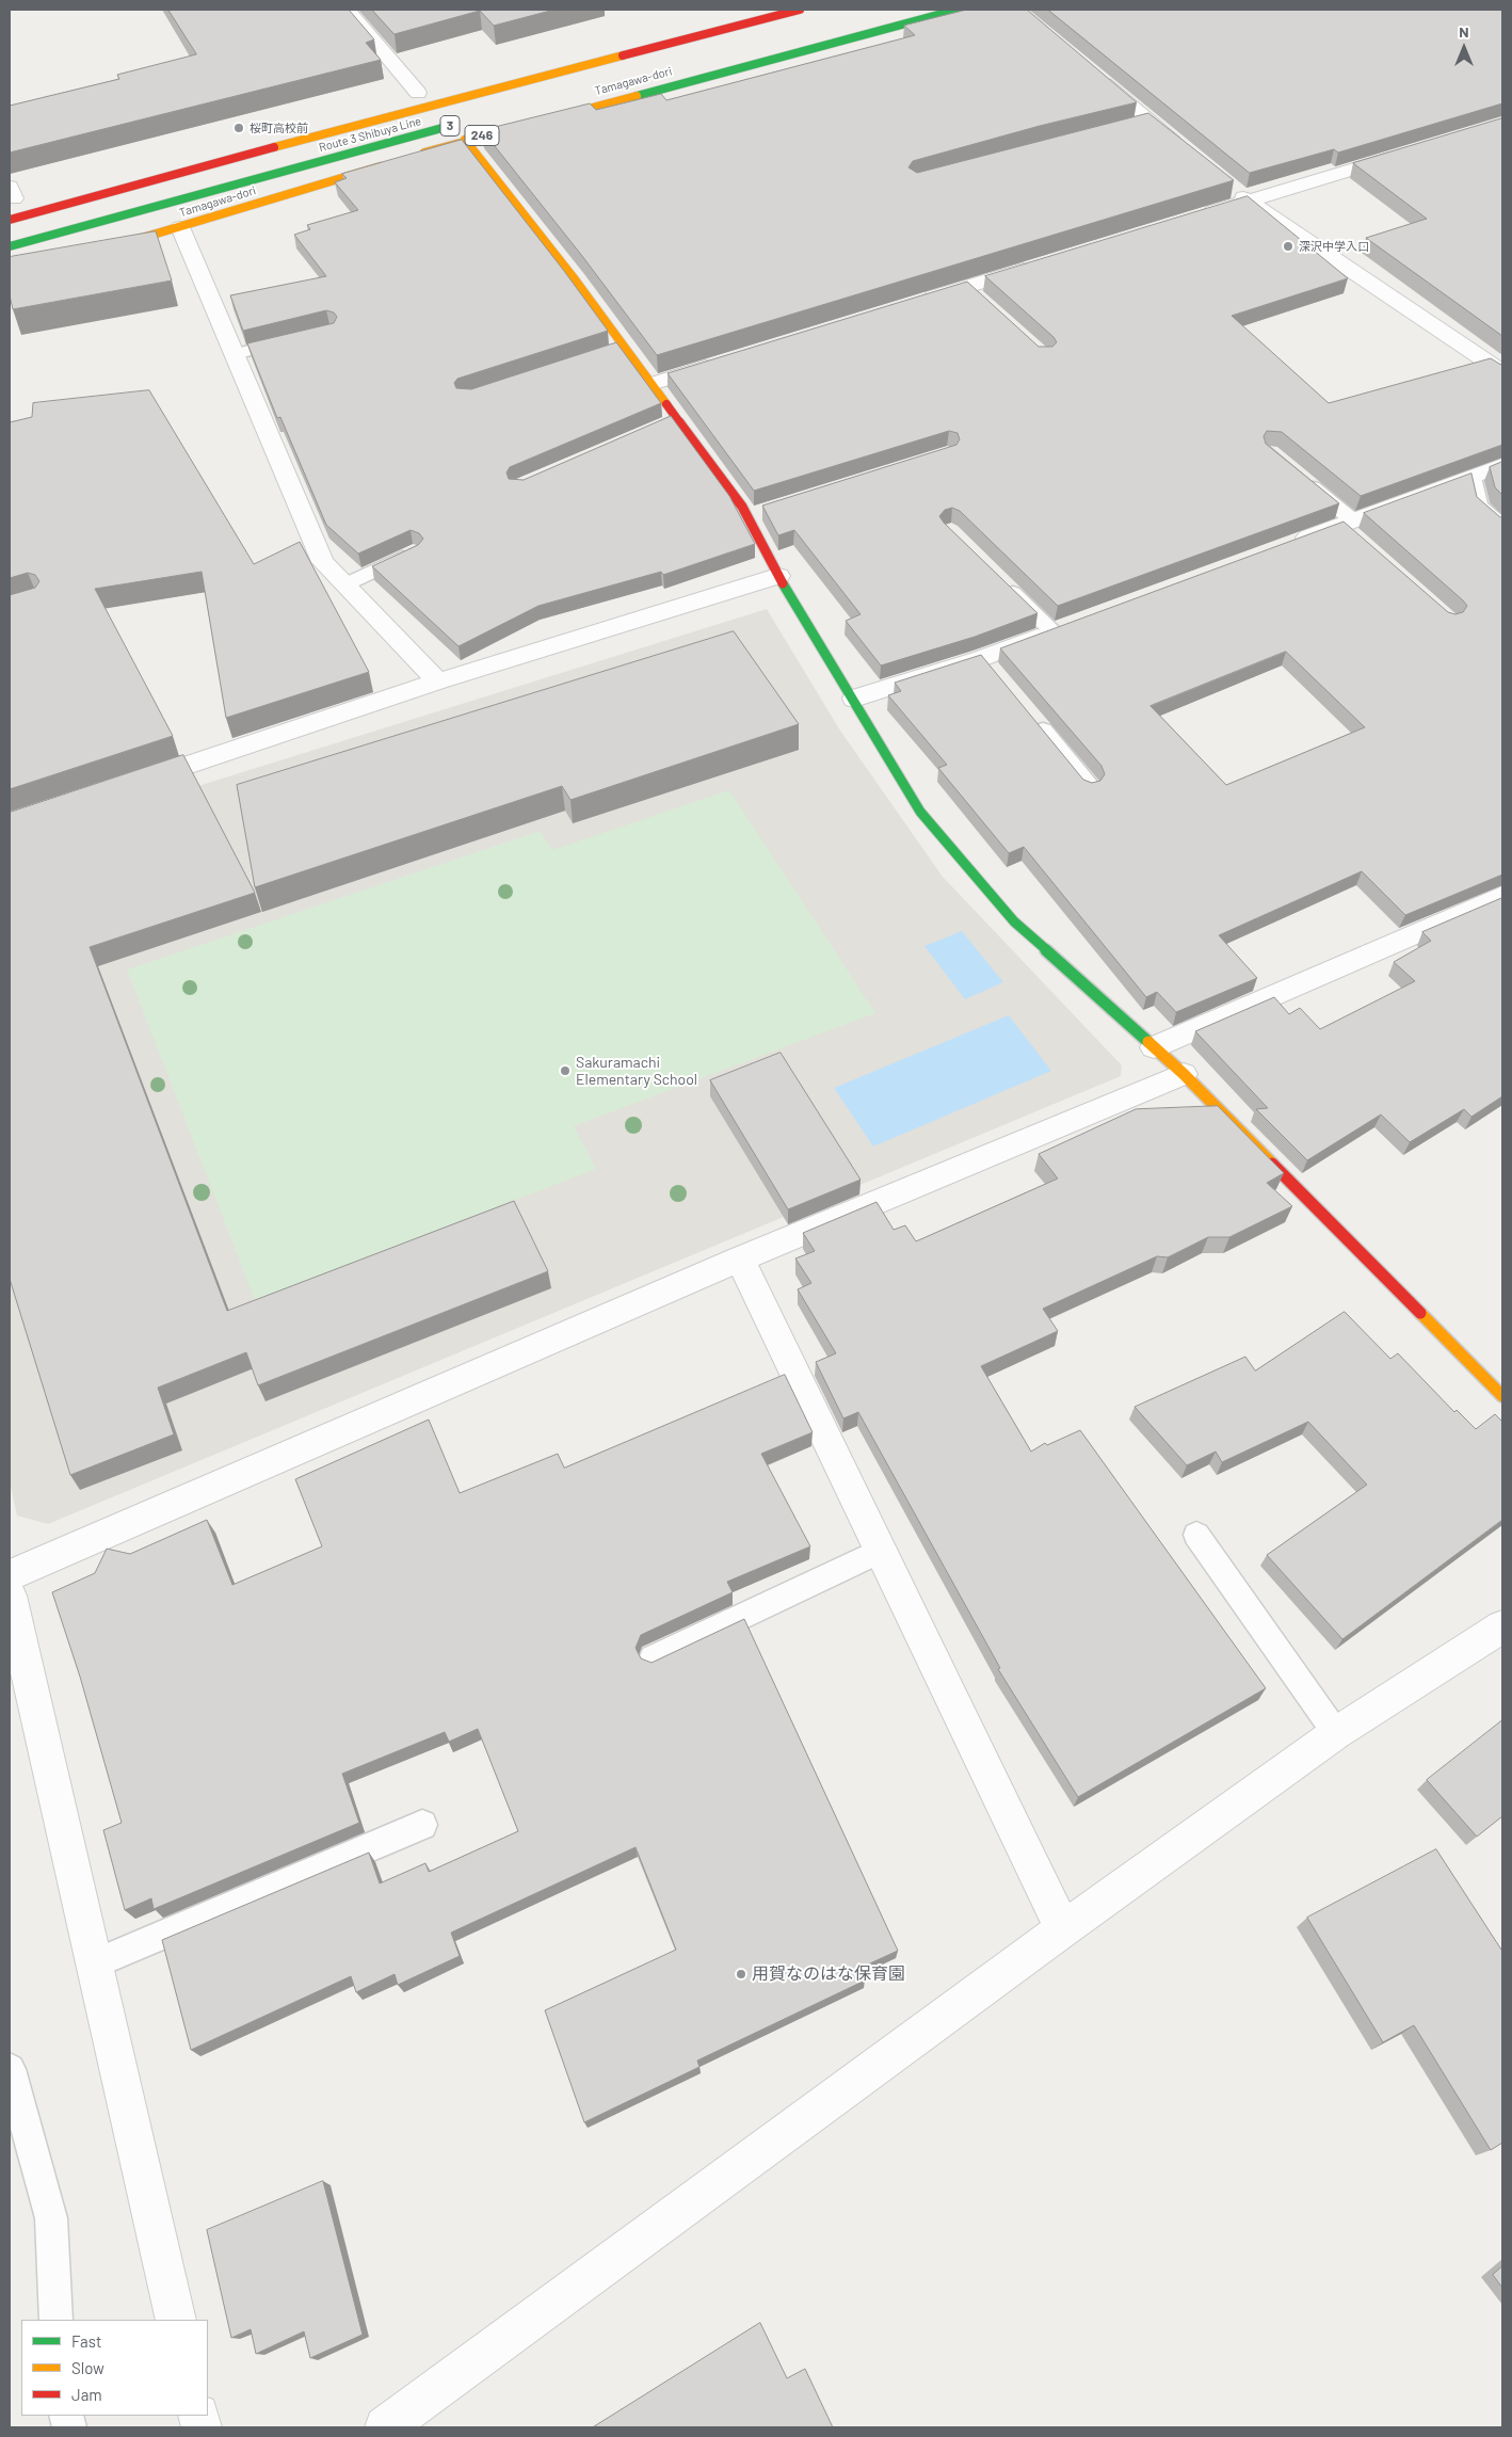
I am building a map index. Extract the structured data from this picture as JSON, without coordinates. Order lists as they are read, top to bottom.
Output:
{
  "streets": {
    "main road": [
      "Tamagawa-dori",
      "3",
      "Route 3 Shibuya Line",
      "246"
    ]
  },
  "places": [
    "桜町高校前",
    "深沢中学入口",
    "Sakuramachi Elementary School",
    "用賀なのはな保育園"
  ],
  "legend": ["Fast", "Slow", "Jam"],
  "north": "top"
}
